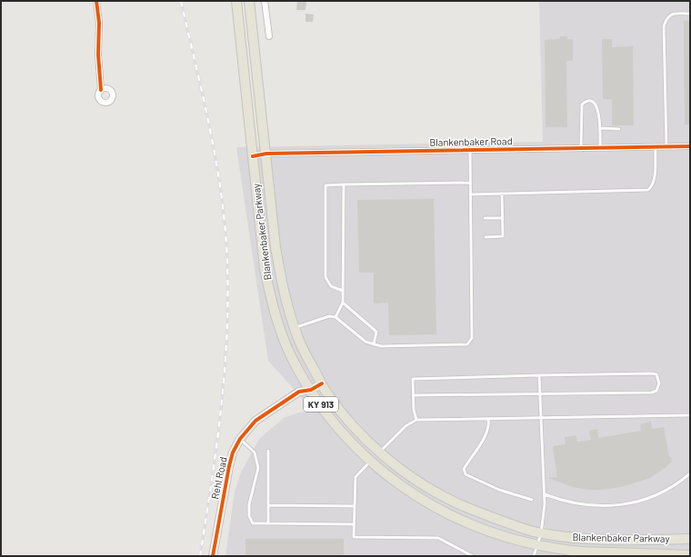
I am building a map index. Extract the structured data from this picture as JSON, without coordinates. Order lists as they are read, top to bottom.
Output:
{
  "streets": {
    "main road": ["Blankenbaker Parkway", "KY 913"],
    "street": ["Blankenbaker Road", "Rehl Road"]
  },
  "crossings": [
    ["Blankenbaker Road", "Blankenbaker Parkway"],
    ["Blankenbaker Parkway", "Rehl Road"]
  ]
}
